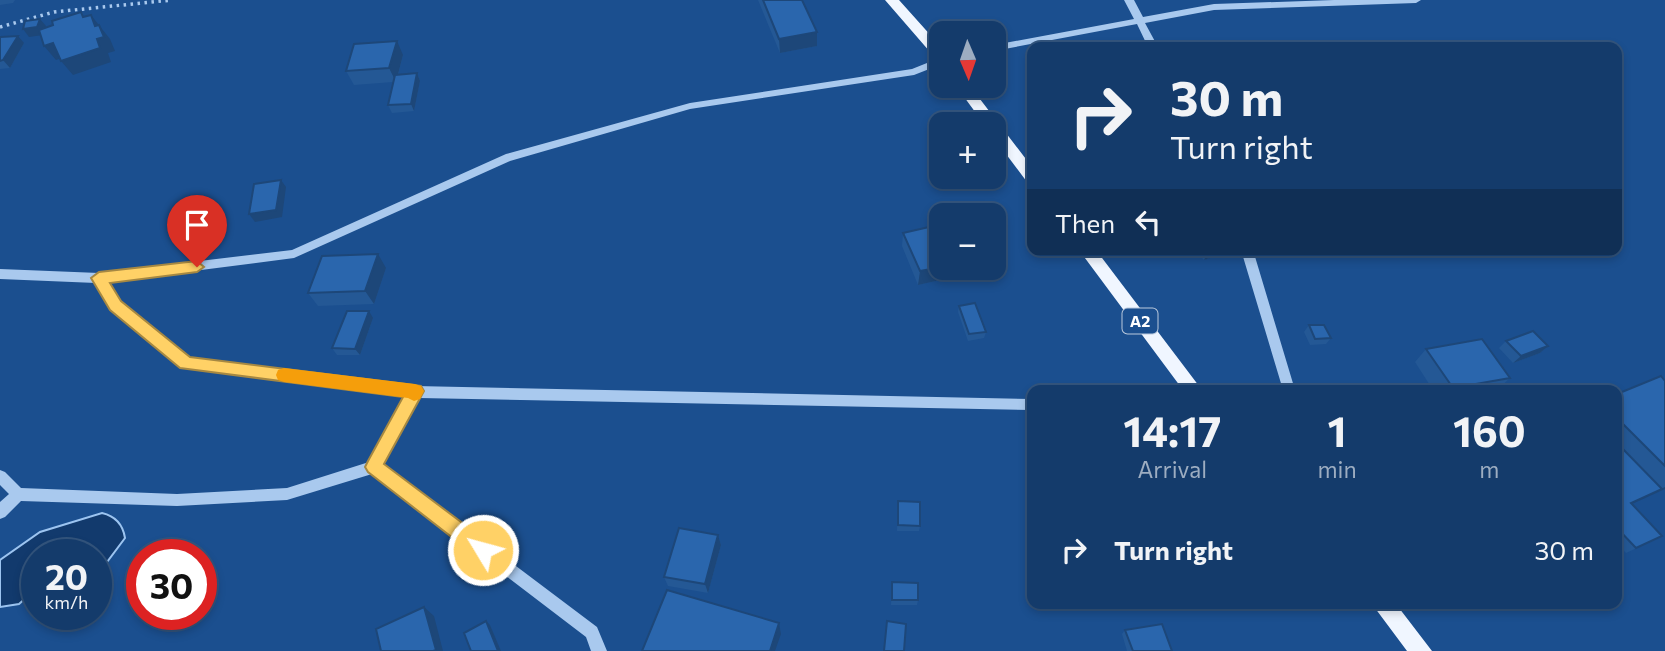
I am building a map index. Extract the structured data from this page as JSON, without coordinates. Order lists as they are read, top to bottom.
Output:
{
  "streets": {
    "main road": ["A2"]
  },
  "north": "bottom",
  "page": {
    "map_buttons": ["+", "−"],
    "turn": ["30 m", "Turn right"],
    "then": "Then",
    "eta": [
      "14:17",
      "Arrival",
      "1",
      "min",
      "160",
      "m"
    ],
    "list": [
      {
        "name": "Turn right",
        "value": "30 m"
      }
    ],
    "speed": "20 km/h",
    "limit": "30"
  }
}
